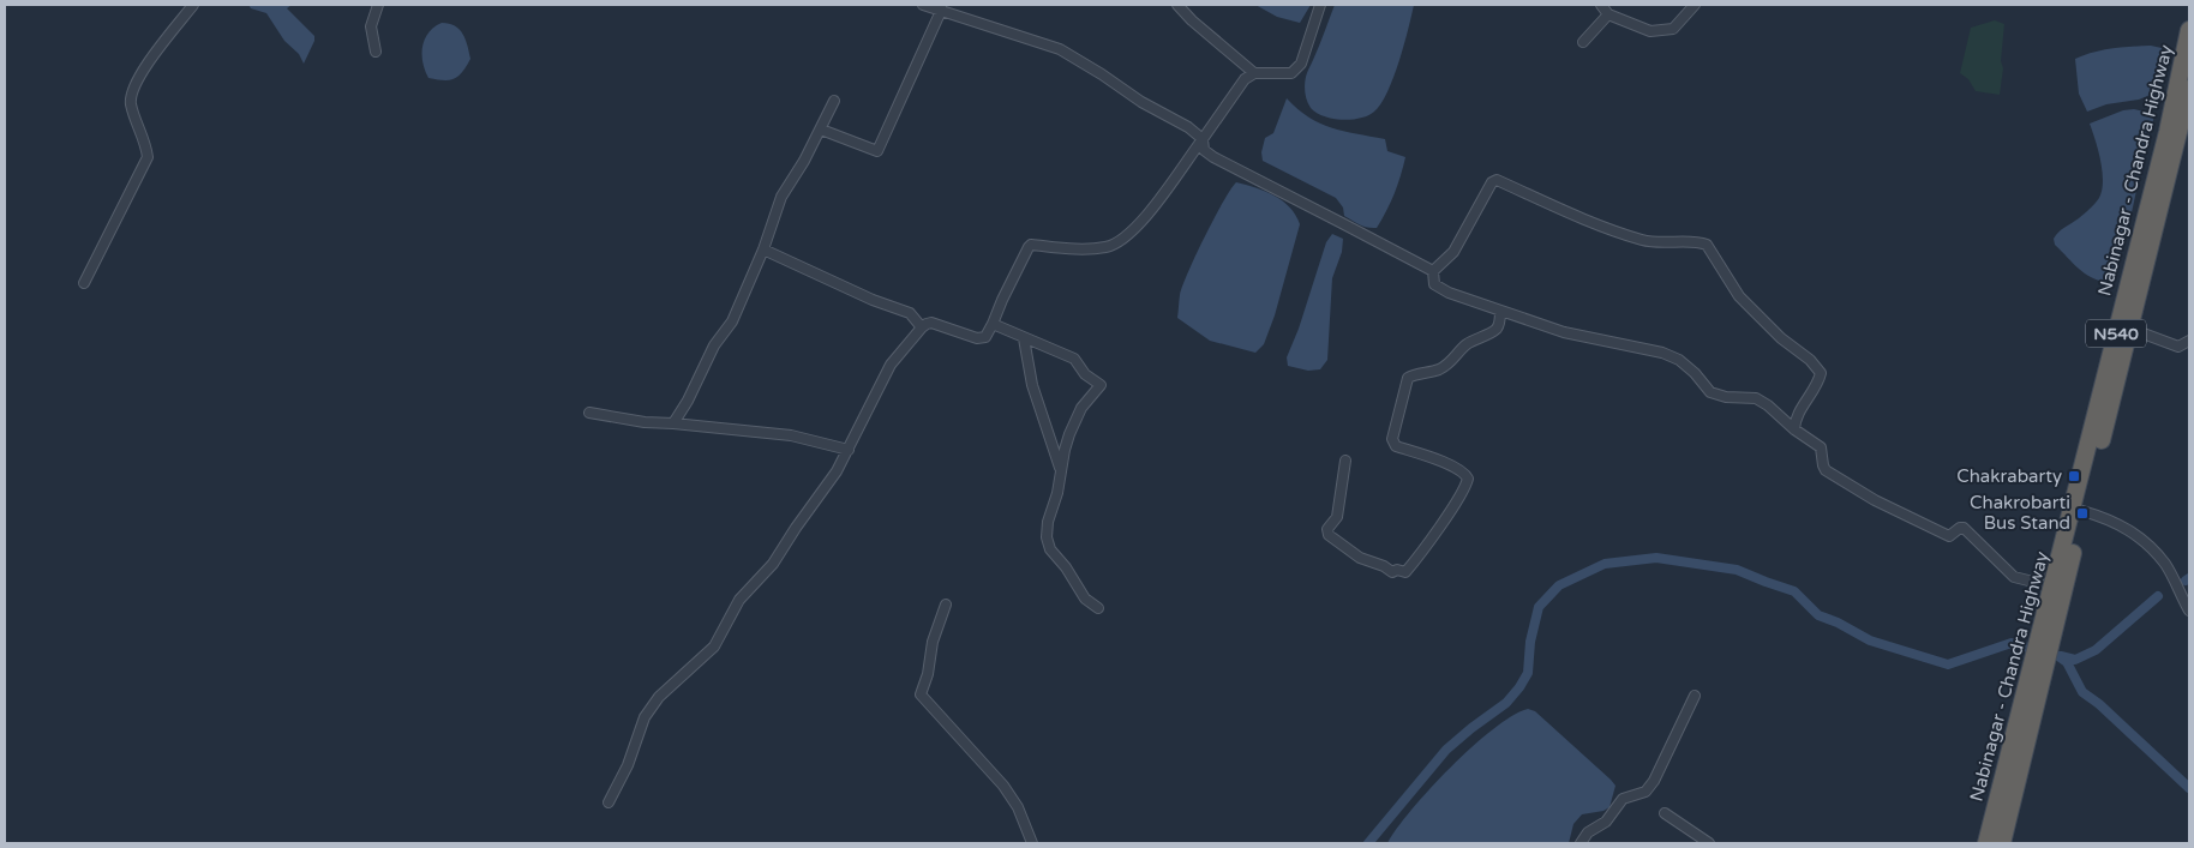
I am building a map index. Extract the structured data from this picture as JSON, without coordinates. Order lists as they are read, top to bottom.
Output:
{
  "streets": {
    "highway": ["Nabinagar - Chandra Highway", "N540"]
  },
  "places": {
    "transit": ["Chakrabarty", "Chakrobarti Bus Stand"]
  }
}
